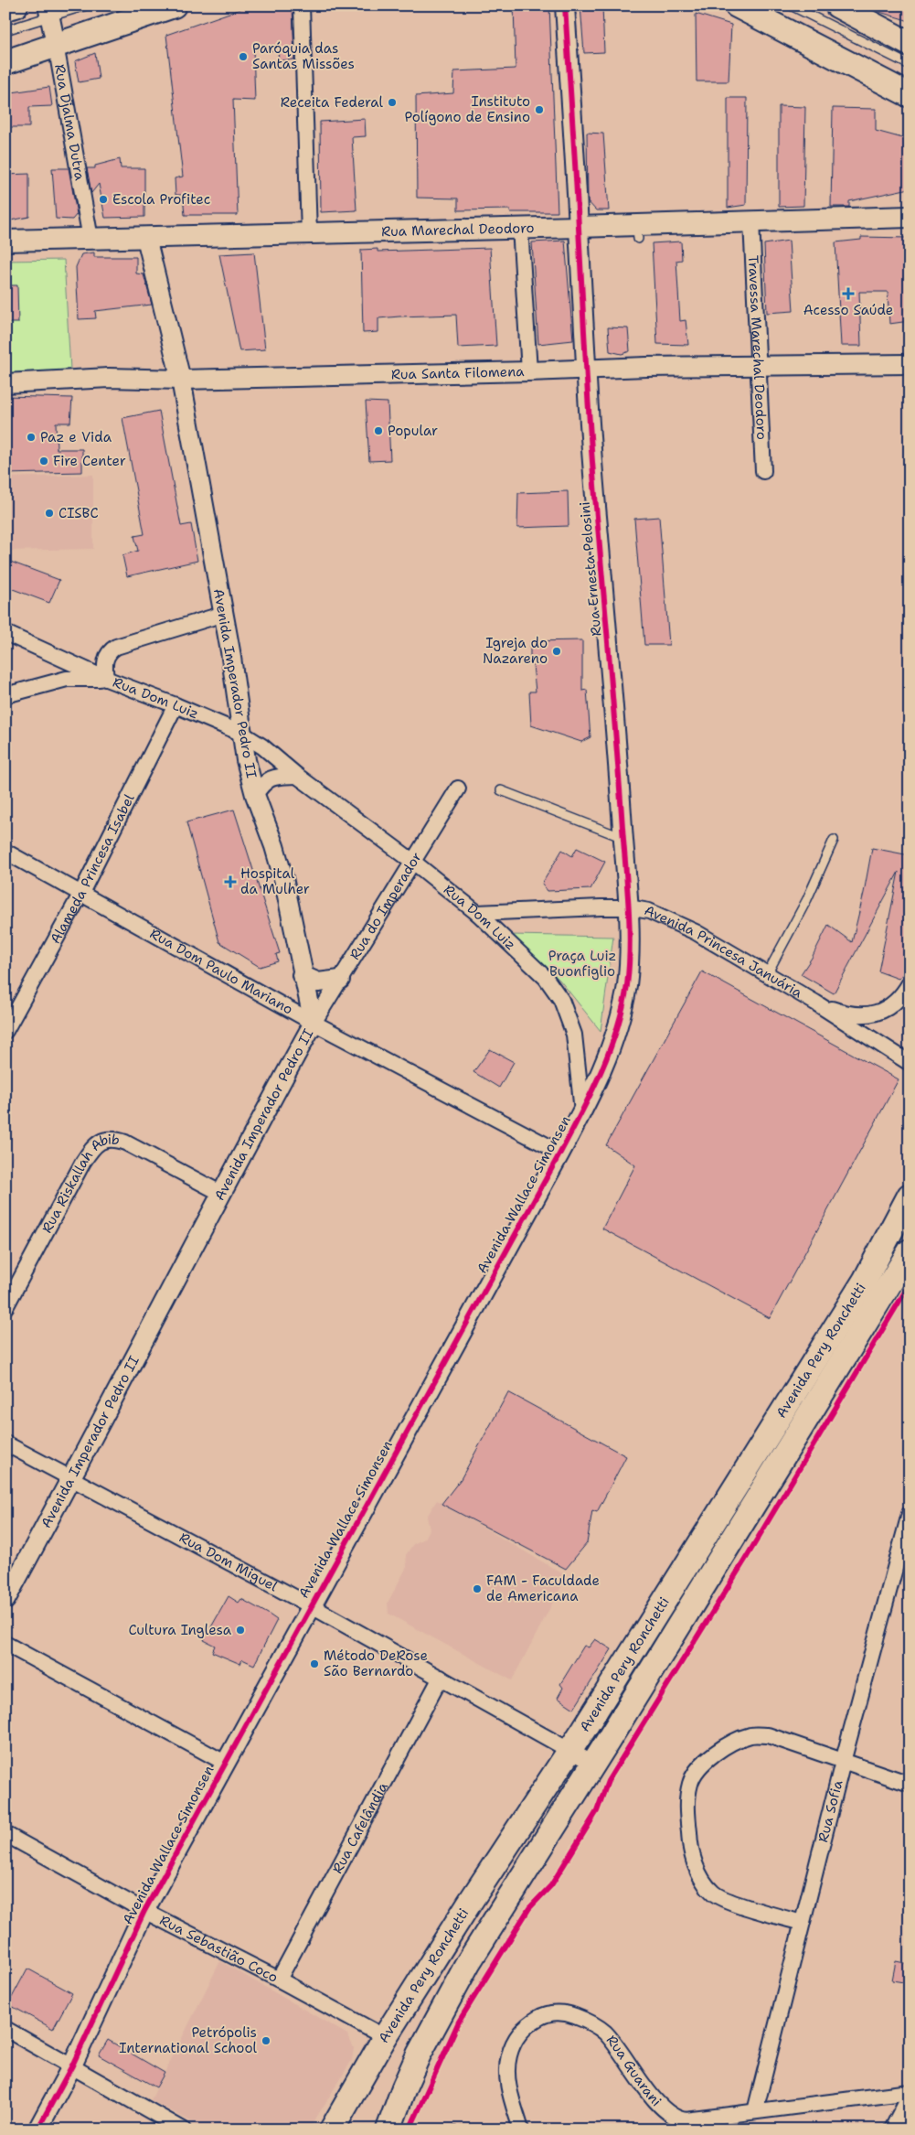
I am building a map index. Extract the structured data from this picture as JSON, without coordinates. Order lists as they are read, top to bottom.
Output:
{
  "streets": {
    "main road": ["Rua Marechal Deodoro", "Avenida Pery Ronchetti"],
    "street": [
      "Rua Djalma Dutra",
      "Travessa Marechal Deodoro",
      "Rua Santa Filomena",
      "Rua Ernesta Pelosini",
      "Avenida Imperador Pedro II",
      "Rua Dom Luiz",
      "Alameda Princesa Isabel",
      "Rua do Imperador",
      "Avenida Princesa Januária",
      "Rua Dom Paulo Mariano",
      "Rua Riskallah Abib",
      "Avenida Wallace Simonsen",
      "Rua Dom Miguel",
      "Rua Sofia",
      "Rua Cafelândia",
      "Rua Sebastião Coco",
      "Rua Guarani"
    ]
  },
  "crossings": [
    ["Rua Djalma Dutra", "Rua Marechal Deodoro"],
    ["Rua Marechal Deodoro", "Travessa Marechal Deodoro"],
    ["Rua Marechal Deodoro", "Rua Ernesta Pelosini"],
    ["Rua Marechal Deodoro", "Avenida Imperador Pedro II"],
    ["Travessa Marechal Deodoro", "Rua Santa Filomena"],
    ["Rua Santa Filomena", "Rua Ernesta Pelosini"],
    ["Rua Santa Filomena", "Avenida Imperador Pedro II"],
    ["Rua Ernesta Pelosini", "Avenida Princesa Januária"],
    ["Rua Ernesta Pelosini", "Avenida Wallace Simonsen"],
    ["Avenida Imperador Pedro II", "Rua Dom Luiz"],
    ["Avenida Imperador Pedro II", "Rua do Imperador"],
    ["Avenida Imperador Pedro II", "Rua Dom Paulo Mariano"],
    ["Avenida Imperador Pedro II", "Rua Riskallah Abib"],
    ["Avenida Imperador Pedro II", "Rua Dom Miguel"],
    ["Rua Dom Luiz", "Alameda Princesa Isabel"],
    ["Rua Dom Luiz", "Rua do Imperador"],
    ["Rua Dom Luiz", "Avenida Princesa Januária"],
    ["Rua Dom Luiz", "Avenida Wallace Simonsen"],
    ["Alameda Princesa Isabel", "Rua Dom Paulo Mariano"],
    ["Rua do Imperador", "Rua Dom Paulo Mariano"],
    ["Avenida Princesa Januária", "Avenida Wallace Simonsen"],
    ["Rua Dom Paulo Mariano", "Avenida Wallace Simonsen"],
    ["Avenida Wallace Simonsen", "Rua Dom Miguel"],
    ["Avenida Wallace Simonsen", "Rua Sebastião Coco"],
    ["Avenida Pery Ronchetti", "Rua Dom Miguel"],
    ["Avenida Pery Ronchetti", "Rua Sebastião Coco"],
    ["Rua Dom Miguel", "Rua Cafelândia"],
    ["Rua Sofia", "Rua Guarani"],
    ["Rua Cafelândia", "Rua Sebastião Coco"]
  ],
  "parks": ["Praça Luiz Buonfiglio"],
  "places": {
    "other": [
      "Paróquia das Santas Missões",
      "Receita Federal",
      "Instituto Polígono de Ensino",
      "Escola Profitec",
      "Popular",
      "Paz e Vida",
      "Fire Center",
      "CISBC",
      "Igreja do Nazareno",
      "FAM - Faculdade de Americana",
      "Cultura Inglesa",
      "Método DeRose São Bernardo",
      "Petrópolis International School"
    ],
    "health": ["Acesso Saúde", "Hospital da Mulher"]
  }
}
